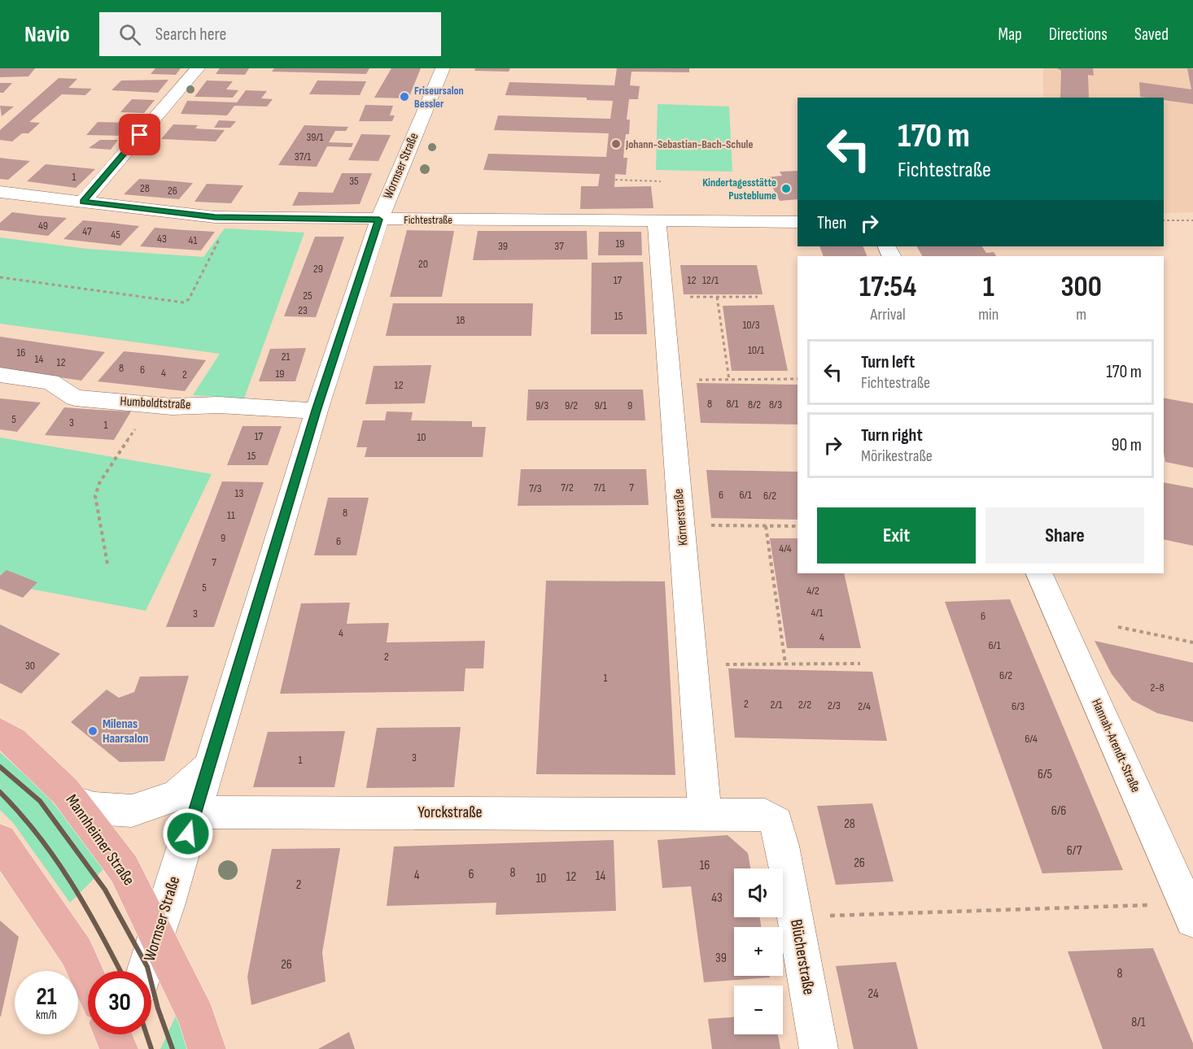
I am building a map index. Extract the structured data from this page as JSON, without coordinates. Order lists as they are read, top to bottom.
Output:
{
  "streets": {
    "main road": ["Mannheimer Straße"],
    "street": [
      "Wormser Straße",
      "Fichtestraße",
      "Humboldtstraße",
      "Körnerstraße",
      "Hannah-Arendt-Straße",
      "Yorckstraße",
      "Blücherstraße"
    ]
  },
  "crossings": [
    ["Wormser Straße", "Fichtestraße"],
    ["Wormser Straße", "Humboldtstraße"],
    ["Wormser Straße", "Yorckstraße"],
    ["Wormser Straße", "Mannheimer Straße"],
    ["Fichtestraße", "Körnerstraße"],
    ["Körnerstraße", "Yorckstraße"],
    ["Körnerstraße", "Blücherstraße"],
    ["Yorckstraße", "Blücherstraße"]
  ],
  "places": [
    "Friseursalon Bessler",
    "Johann-Sebastian-Bach-Schule",
    "Kindertagesstätte Pusteblume",
    "Milenas Haarsalon"
  ],
  "house_numbers": [
    "39/1",
    "37/1",
    "1",
    "35",
    "28",
    "26",
    "49",
    "47",
    "45",
    "43",
    "41",
    "19",
    "39",
    "37",
    "20",
    "29",
    "17",
    "12",
    "12/1",
    "25",
    "23",
    "15",
    "18",
    "10/3",
    "10/1",
    "16",
    "21",
    "14",
    "12",
    "8",
    "6",
    "4",
    "19",
    "2",
    "12",
    "8",
    "8/1",
    "8/2",
    "8/3",
    "9/3",
    "9/2",
    "9/1",
    "9",
    "5",
    "3",
    "1",
    "17",
    "10",
    "15",
    "7/2",
    "7/1",
    "7",
    "7/3",
    "13",
    "6",
    "6/1",
    "6/2",
    "8",
    "11",
    "9",
    "6",
    "4/4",
    "7",
    "5",
    "4/2",
    "4/1",
    "3",
    "6",
    "4",
    "4",
    "6/1",
    "2",
    "30",
    "6/2",
    "1",
    "2-8",
    "2",
    "2/1",
    "2/2",
    "2/3",
    "2/4",
    "6/3",
    "6/4",
    "3",
    "1",
    "6/5",
    "6/6",
    "28",
    "6/7",
    "26",
    "16",
    "8",
    "6",
    "4",
    "14",
    "12",
    "10",
    "2",
    "43",
    "39",
    "26",
    "8",
    "24",
    "8/1"
  ],
  "page": {
    "header": "Navio",
    "search": "Search here",
    "nav": ["Map", "Directions", "Saved"],
    "turn": ["170 m", "Fichtestraße"],
    "then": "Then",
    "eta": [
      "17:54",
      "Arrival",
      "1",
      "min",
      "300",
      "m"
    ],
    "list": [
      {
        "name": "Turn left",
        "note": "Fichtestraße",
        "value": "170 m"
      },
      {
        "name": "Turn right",
        "note": "Mörikestraße",
        "value": "90 m"
      }
    ],
    "buttons": ["Exit", "Share"],
    "map_buttons": ["+", "−"],
    "speed": "21 km/h",
    "limit": "30"
  }
}
